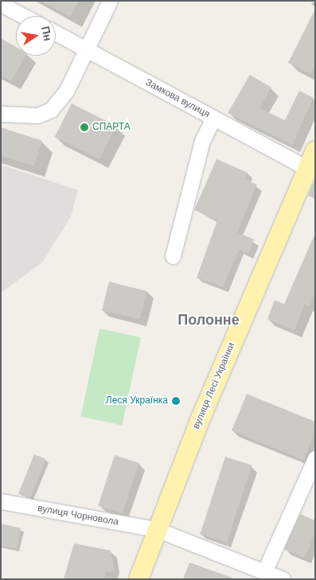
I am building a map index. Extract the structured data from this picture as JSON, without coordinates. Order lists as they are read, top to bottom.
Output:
{
  "streets": {
    "main road": ["вулиця Лесі Українки"],
    "street": ["Замкова вулиця", "вулиця Чорновола"]
  },
  "crossings": [
    ["Замкова вулиця", "вулиця Лесі Українки"],
    ["вулиця Лесі Українки", "вулиця Чорновола"]
  ],
  "districts": ["Полонне"],
  "places": ["СПАРТА", "Леся Українка"],
  "north": "right"
}
